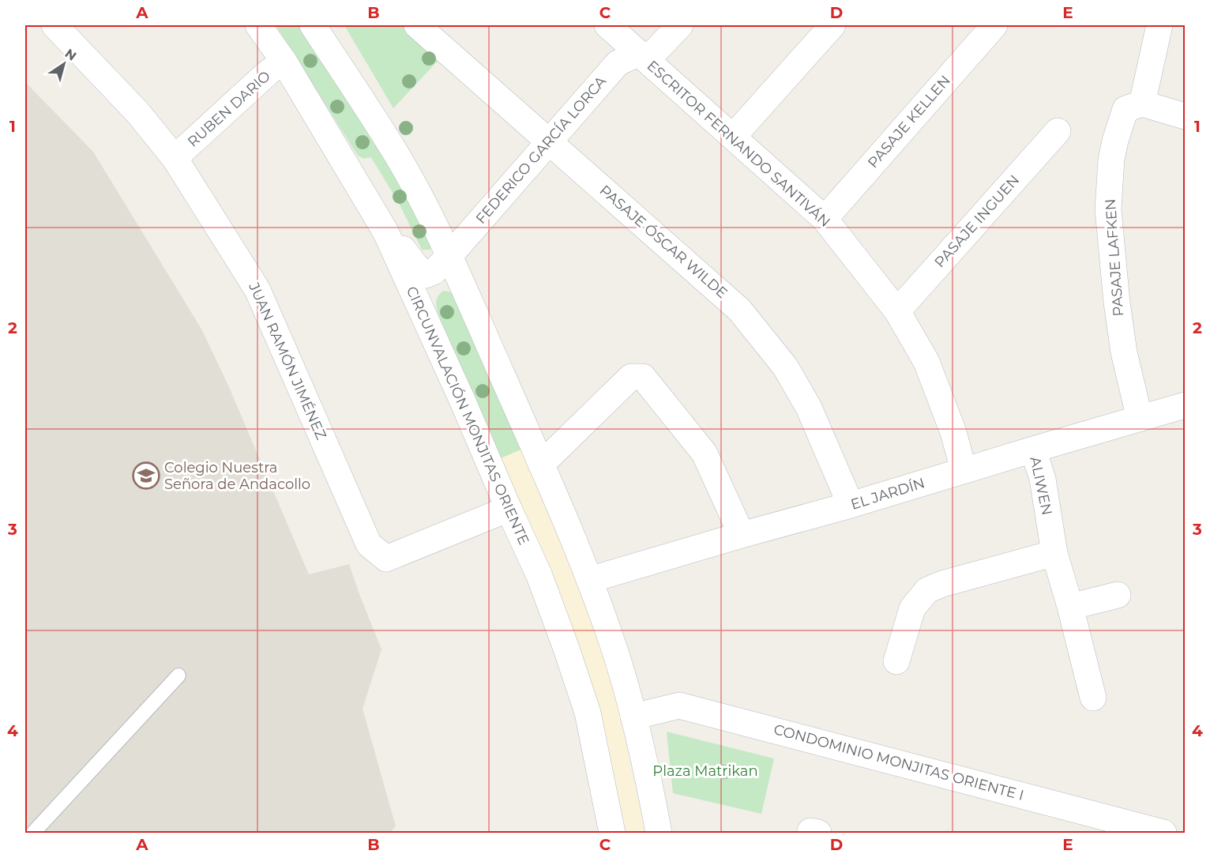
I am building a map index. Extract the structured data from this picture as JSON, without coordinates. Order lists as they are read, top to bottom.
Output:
{
  "streets": {
    "street": [
      "RUBEN DARIO",
      "PASAJE KELLEN",
      "ESCRITOR FERNANDO SANTIVÁN",
      "FEDERICO GARCÍA LORCA",
      "PASAJE INGUEN",
      "PASAJE ÓSCAR WILDE",
      "PASAJE LAFKEN",
      "JUAN RAMÓN JIMÉNEZ",
      "CIRCUNVALACIÓN MONJITAS ORIENTE",
      "ALIWEN",
      "EL JARDÍN",
      "CONDOMINIO MONJITAS ORIENTE I"
    ]
  },
  "crossings": [
    ["RUBEN DARIO", "JUAN RAMÓN JIMÉNEZ"],
    ["RUBEN DARIO", "CIRCUNVALACIÓN MONJITAS ORIENTE"],
    ["PASAJE KELLEN", "ESCRITOR FERNANDO SANTIVÁN"],
    ["ESCRITOR FERNANDO SANTIVÁN", "FEDERICO GARCÍA LORCA"],
    ["ESCRITOR FERNANDO SANTIVÁN", "PASAJE INGUEN"],
    ["ESCRITOR FERNANDO SANTIVÁN", "EL JARDÍN"],
    ["FEDERICO GARCÍA LORCA", "PASAJE ÓSCAR WILDE"],
    ["FEDERICO GARCÍA LORCA", "CIRCUNVALACIÓN MONJITAS ORIENTE"],
    ["PASAJE ÓSCAR WILDE", "EL JARDÍN"],
    ["PASAJE LAFKEN", "EL JARDÍN"],
    ["JUAN RAMÓN JIMÉNEZ", "CIRCUNVALACIÓN MONJITAS ORIENTE"],
    ["ALIWEN", "EL JARDÍN"]
  ],
  "parks": ["Plaza Matrikan"],
  "places": {
    "school or university": ["Colegio Nuestra Señora de Andacollo"]
  },
  "north": "top right",
  "grid": {
    "columns": [
      "A",
      "B",
      "C",
      "D",
      "E"
    ],
    "rows": [
      "1",
      "2",
      "3",
      "4"
    ]
  }
}
